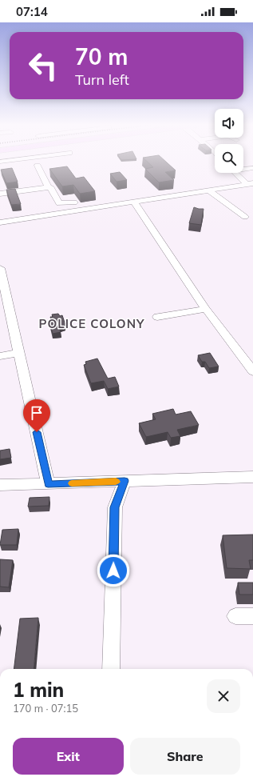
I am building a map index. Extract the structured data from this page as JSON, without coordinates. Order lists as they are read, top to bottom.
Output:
{
  "districts": ["POLICE COLONY"],
  "page": {
    "status": "07:14",
    "turn": ["70 m", "Turn left"],
    "heading": ["1 min", "170 m · 07:15"],
    "buttons": ["Exit", "Share"]
  }
}
